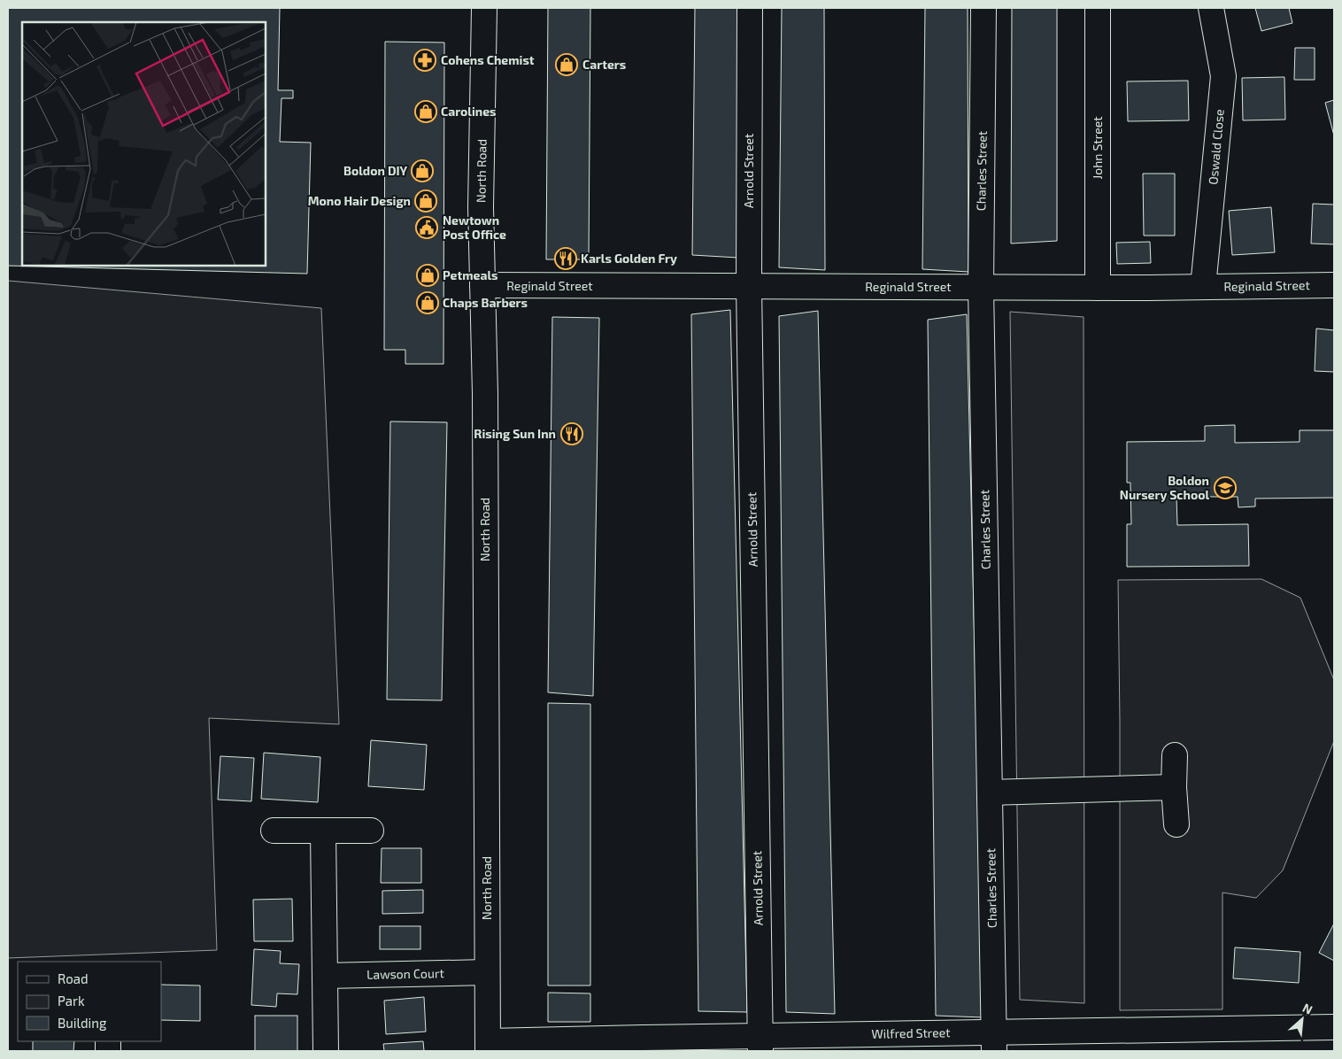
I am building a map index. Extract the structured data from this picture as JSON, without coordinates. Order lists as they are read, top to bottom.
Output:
{
  "streets": {
    "street": [
      "Oswald Close",
      "John Street",
      "North Road",
      "Arnold Street",
      "Charles Street",
      "Reginald Street",
      "Lawson Court",
      "Wilfred Street"
    ]
  },
  "crossings": [
    ["Oswald Close", "Reginald Street"],
    ["John Street", "Reginald Street"],
    ["North Road", "Reginald Street"],
    ["North Road", "Lawson Court"],
    ["North Road", "Wilfred Street"],
    ["Arnold Street", "Reginald Street"],
    ["Arnold Street", "Wilfred Street"],
    ["Charles Street", "Reginald Street"],
    ["Charles Street", "Wilfred Street"]
  ],
  "places": {
    "pharmacy": ["Cohens Chemist"],
    "shop": [
      "Carters",
      "Carolines",
      "Boldon DIY",
      "Mono Hair Design",
      "Petmeals",
      "Chaps Barbers"
    ],
    "public building": ["Newtown Post Office"],
    "restaurant": ["Karls Golden Fry", "Rising Sun Inn"],
    "school or university": ["Boldon Nursery School"]
  },
  "legend": ["Road", "Park", "Building"],
  "north": "top right"
}
